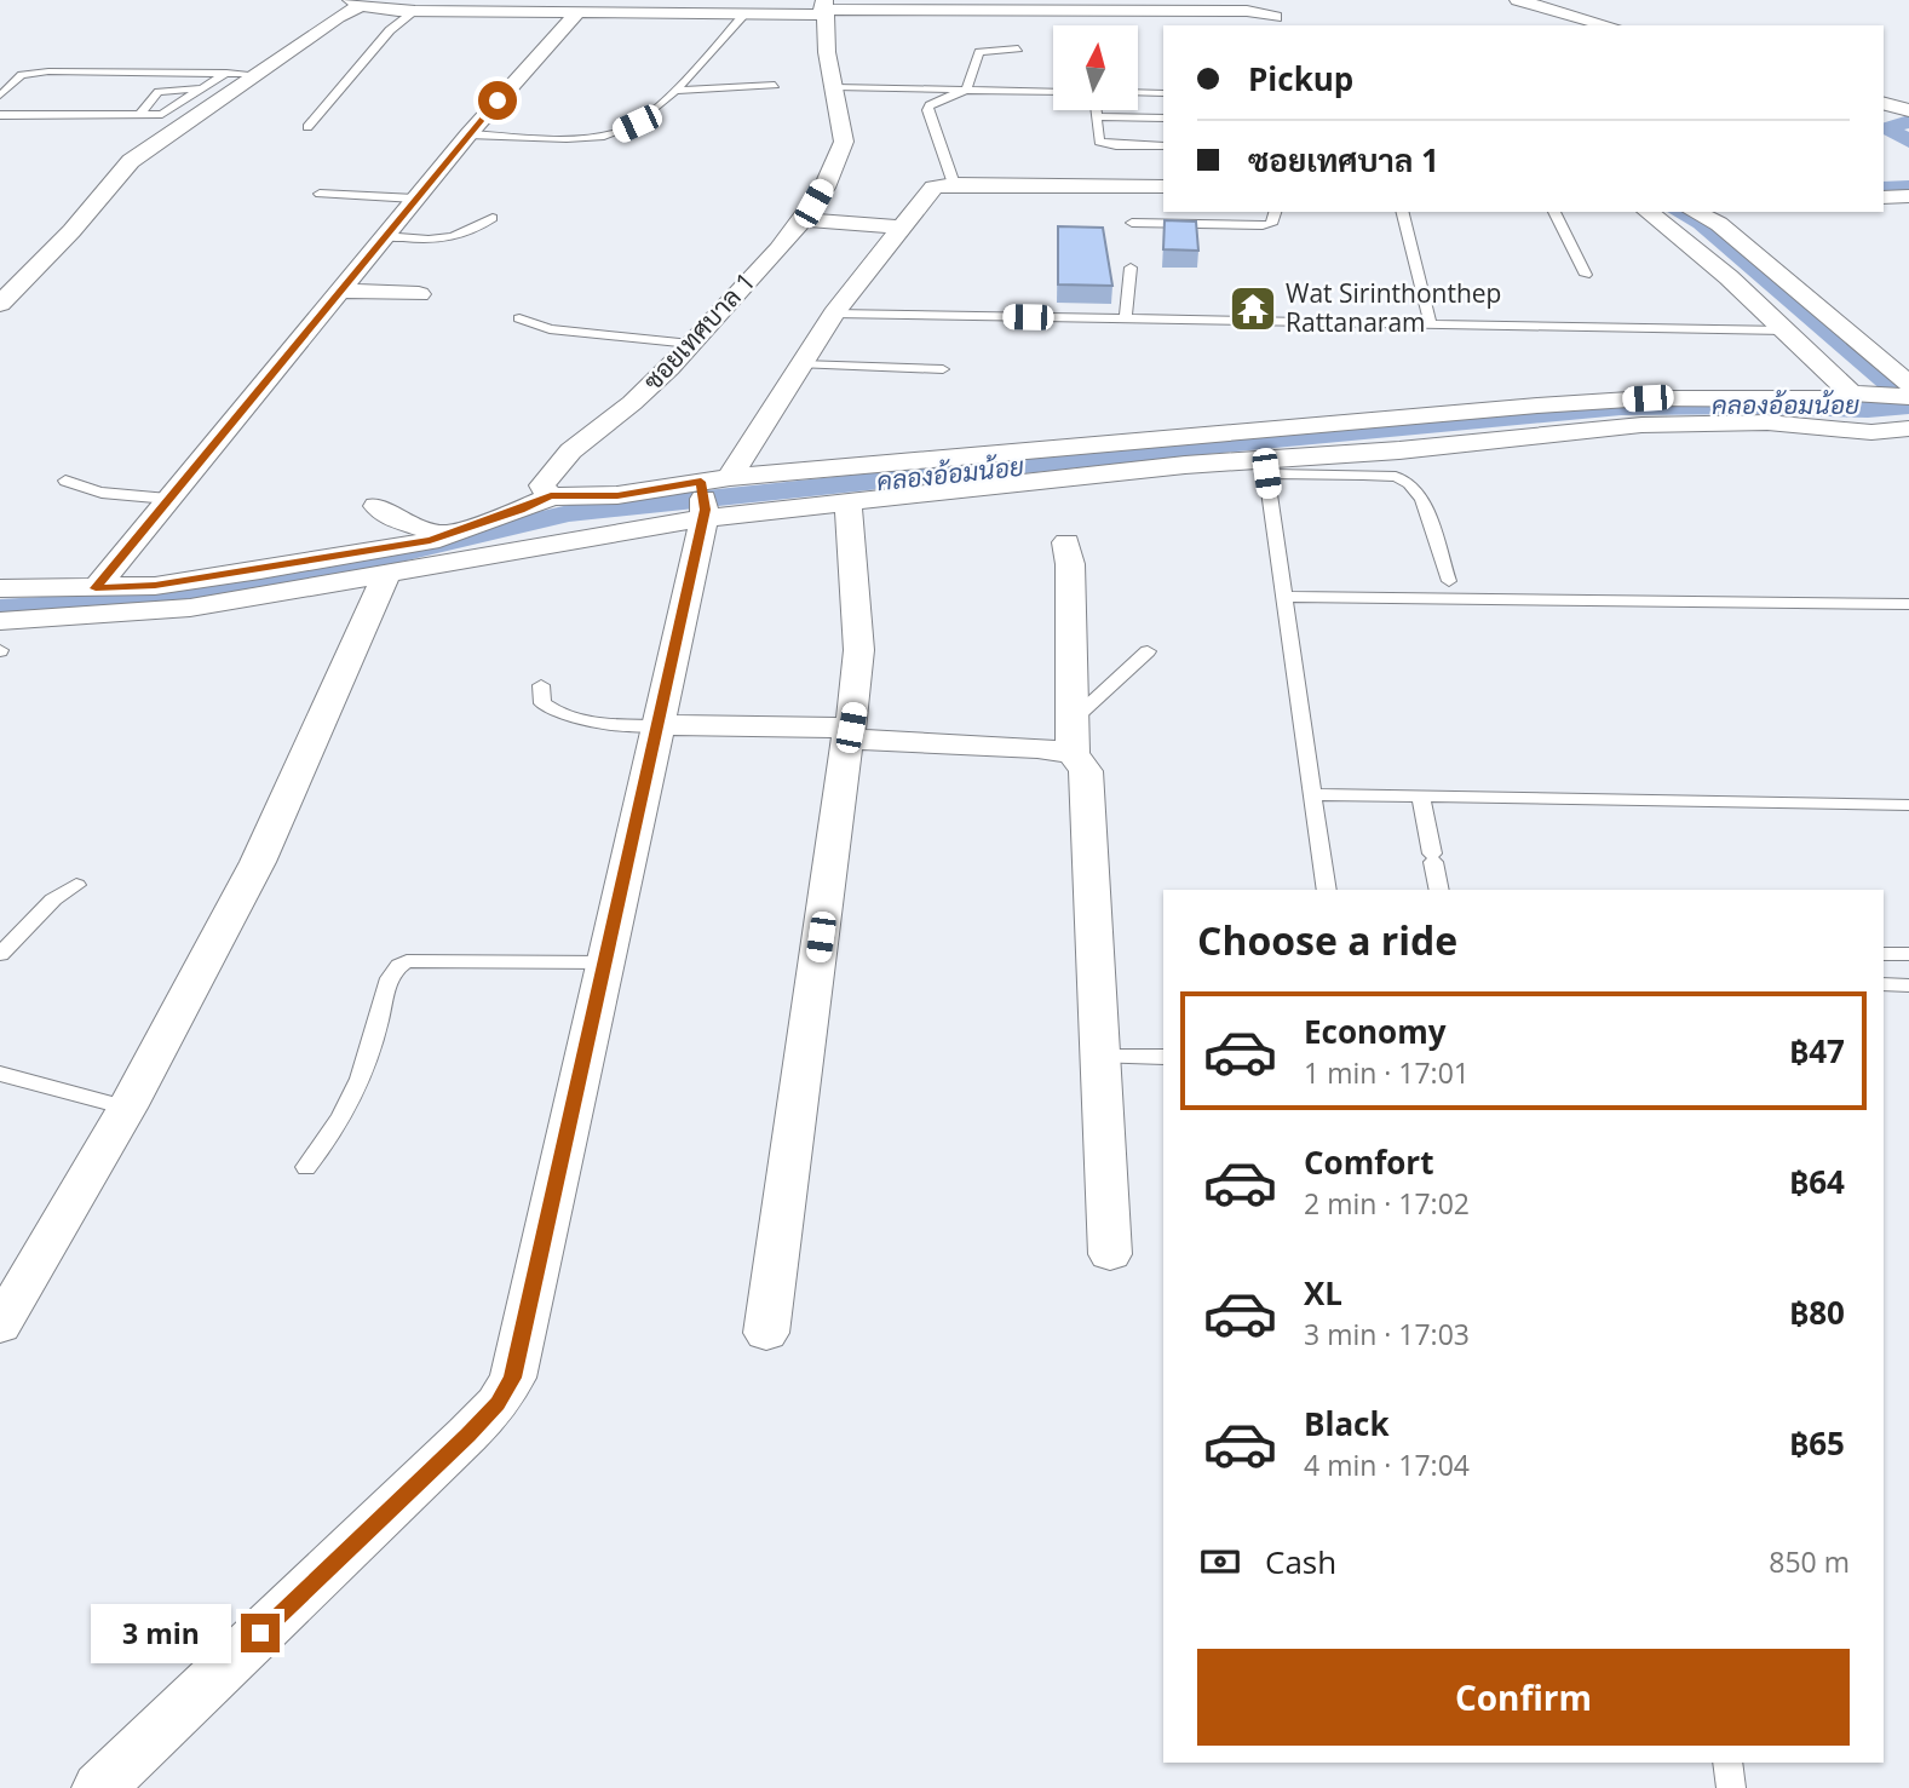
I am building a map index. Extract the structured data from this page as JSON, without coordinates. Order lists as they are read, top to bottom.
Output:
{
  "streets": {
    "street": ["ซอยเทศบาล 1"]
  },
  "water": ["คลองอ้อมน้อย"],
  "places": {
    "temple": ["Wat Sirinthonthep Rattanaram"]
  },
  "north": "top",
  "page": {
    "banner": ["Pickup", "ซอยเทศบาล 1"],
    "heading": "Choose a ride",
    "list": [
      {
        "name": "Economy",
        "note": "1 min · 17:01",
        "value": "฿47"
      },
      {
        "name": "Comfort",
        "note": "2 min · 17:02",
        "value": "฿64"
      },
      {
        "name": "XL",
        "note": "3 min · 17:03",
        "value": "฿80"
      },
      {
        "name": "Black",
        "note": "4 min · 17:04",
        "value": "฿65"
      }
    ],
    "pay": ["Cash", "850 m"],
    "bubble": "3 min",
    "buttons": "Confirm"
  }
}
